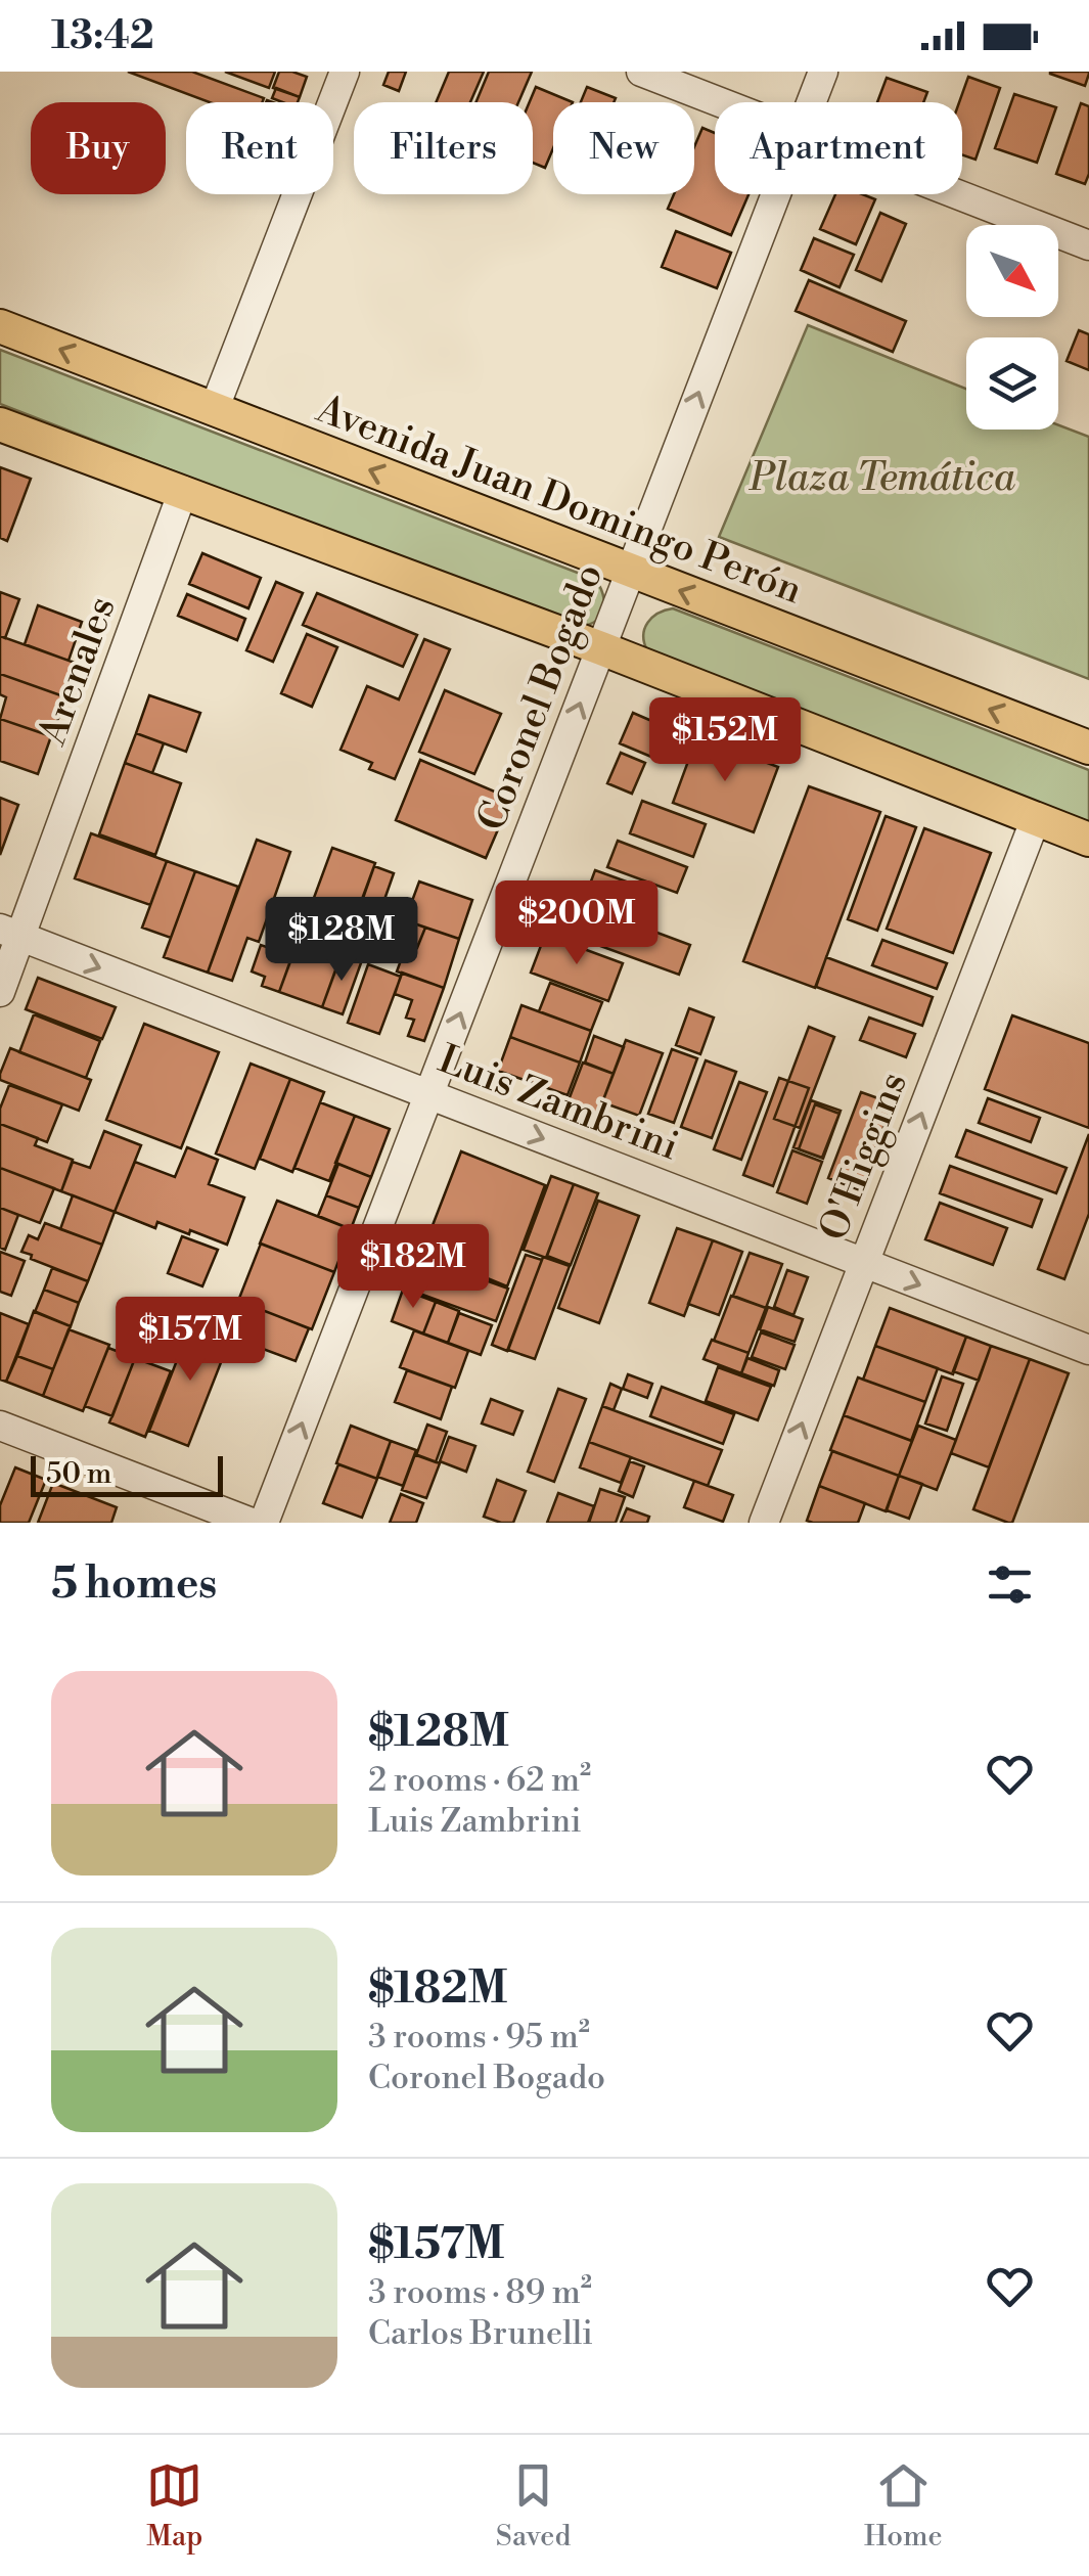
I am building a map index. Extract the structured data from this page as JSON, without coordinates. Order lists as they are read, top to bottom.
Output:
{
  "streets": {
    "main road": ["Avenida Juan Domingo Perón"],
    "street": [
      "Arenales",
      "Coronel Bogado",
      "Luis Zambrini",
      "O'Higgins"
    ]
  },
  "crossings": [
    ["Avenida Juan Domingo Perón", "Coronel Bogado"],
    ["Arenales", "Luis Zambrini"],
    ["Coronel Bogado", "Luis Zambrini"],
    ["Luis Zambrini", "O'Higgins"]
  ],
  "one_way": ["Coronel Bogado", "Luis Zambrini", "O'Higgins"],
  "parks": ["Plaza Temática"],
  "scale_bar": "50 m",
  "north": "bottom right",
  "page": {
    "status": "13:42",
    "chip": [
      "Buy",
      "Rent",
      "Filters",
      "New",
      "Apartment"
    ],
    "price": [
      "$152M",
      "$200M",
      "$128M",
      "$182M",
      "$157M"
    ],
    "scale": "50 m",
    "heading": "5 homes",
    "list": [
      {
        "name": "$128M",
        "note": "2 rooms · 62 m² · Luis Zambrini"
      },
      {
        "name": "$182M",
        "note": "3 rooms · 95 m² · Coronel Bogado"
      },
      {
        "name": "$157M",
        "note": "3 rooms · 89 m² · Carlos Brunelli"
      }
    ],
    "tabs": ["Map", "Saved", "Home"]
  }
}
